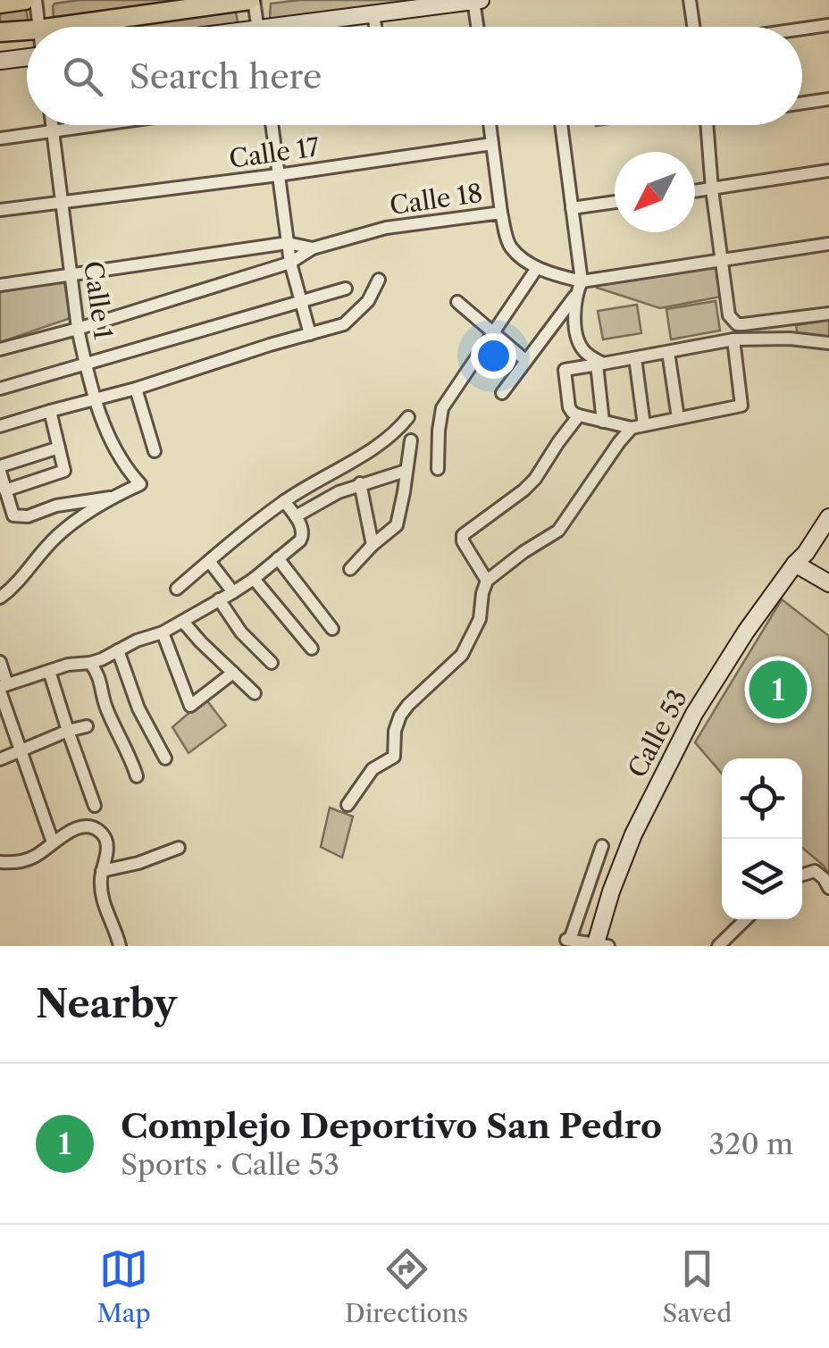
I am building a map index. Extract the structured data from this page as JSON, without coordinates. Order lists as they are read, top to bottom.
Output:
{
  "streets": {
    "street": [
      "Calle 17",
      "Calle 18",
      "Calle 1",
      "Calle 53"
    ]
  },
  "crossings": [
    ["Calle 17", "Calle 1"],
    ["Calle 18", "Calle 1"]
  ],
  "north": "bottom left",
  "page": {
    "search": "Search here",
    "pins": "1",
    "heading": "Nearby",
    "list": [
      {
        "mark": "1",
        "name": "Complejo Deportivo San Pedro",
        "note": "Sports · Calle 53",
        "value": "320 m"
      }
    ],
    "nav": ["Map", "Directions", "Saved"]
  }
}
